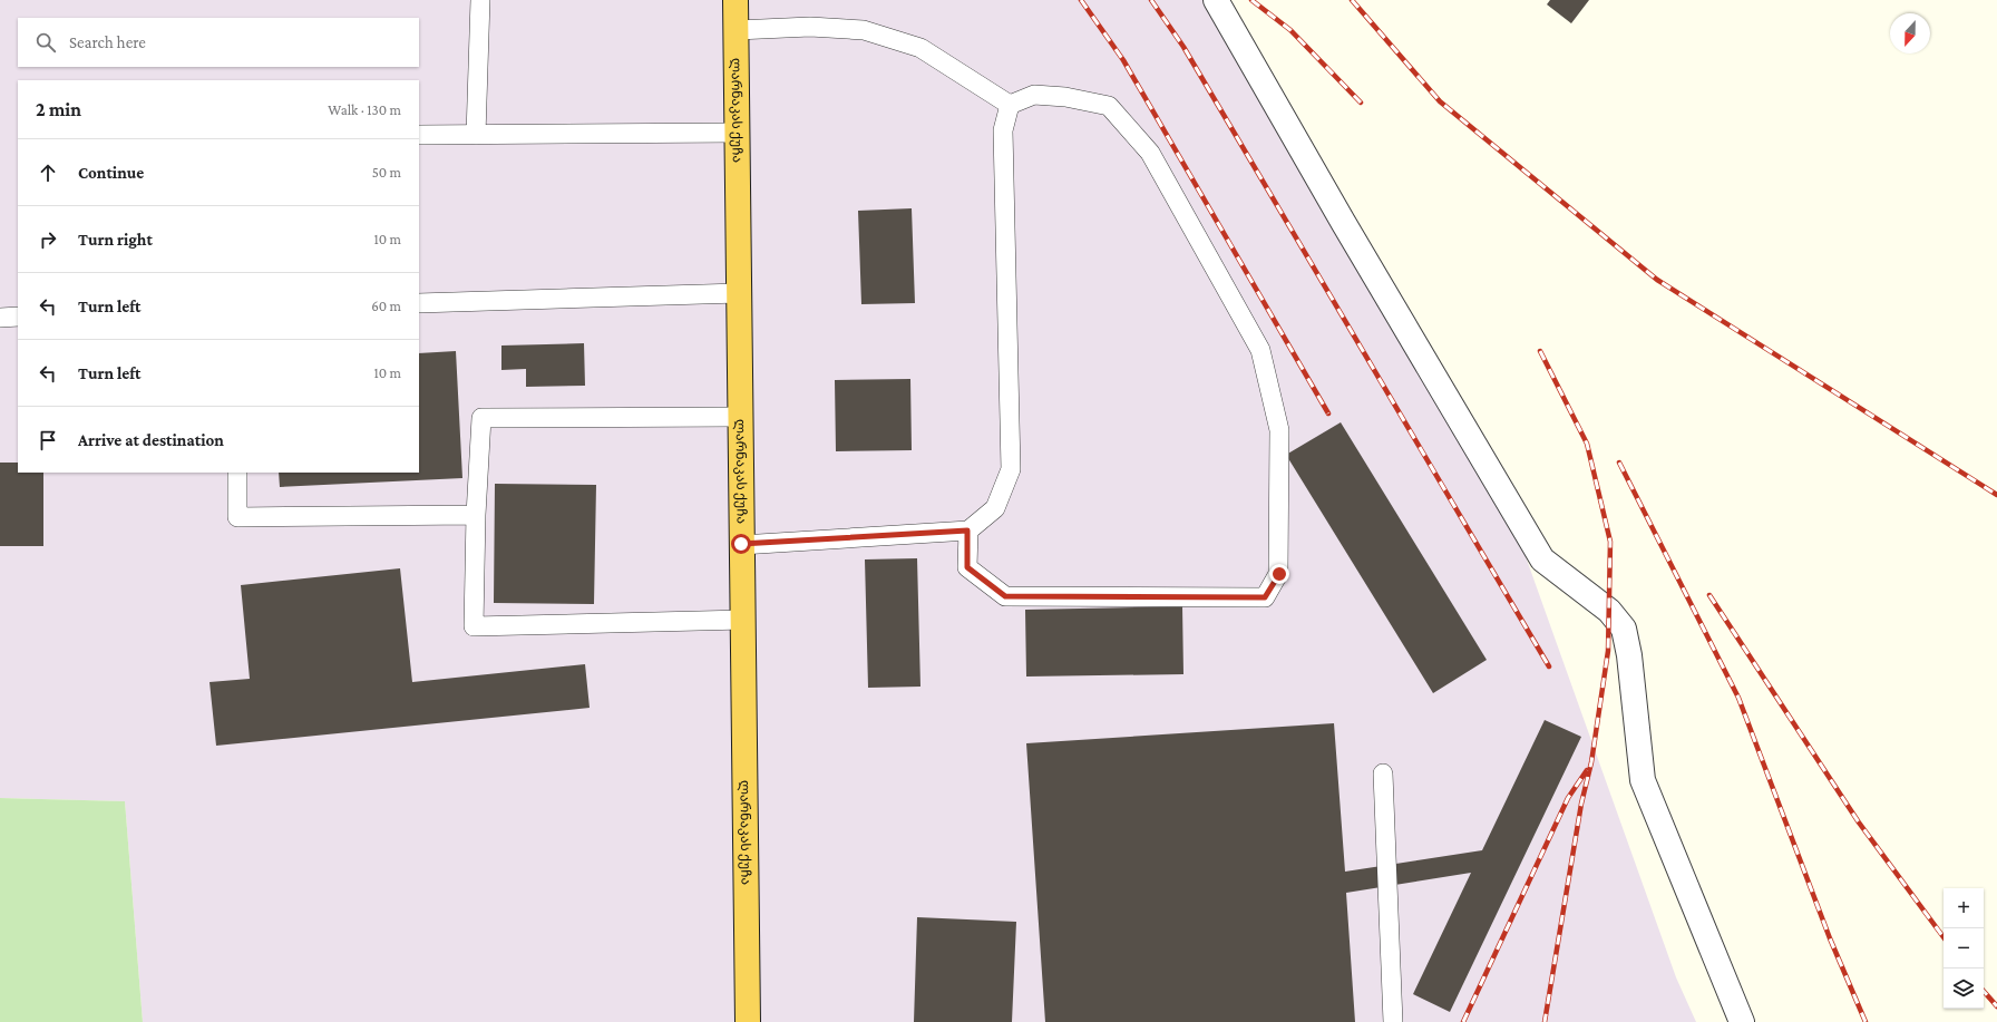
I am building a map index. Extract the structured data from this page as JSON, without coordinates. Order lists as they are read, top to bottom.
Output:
{
  "streets": {
    "highway": ["ლარნაკას ქუჩა"]
  },
  "north": "bottom",
  "page": {
    "search": "Search here",
    "heading": ["2 min", "Walk · 130 m"],
    "list": [
      ["Continue", "50 m"],
      ["Turn right", "10 m"],
      ["Turn left", "60 m"],
      ["Turn left", "10 m"],
      "Arrive at destination"
    ],
    "map_buttons": ["+", "−"]
  }
}
